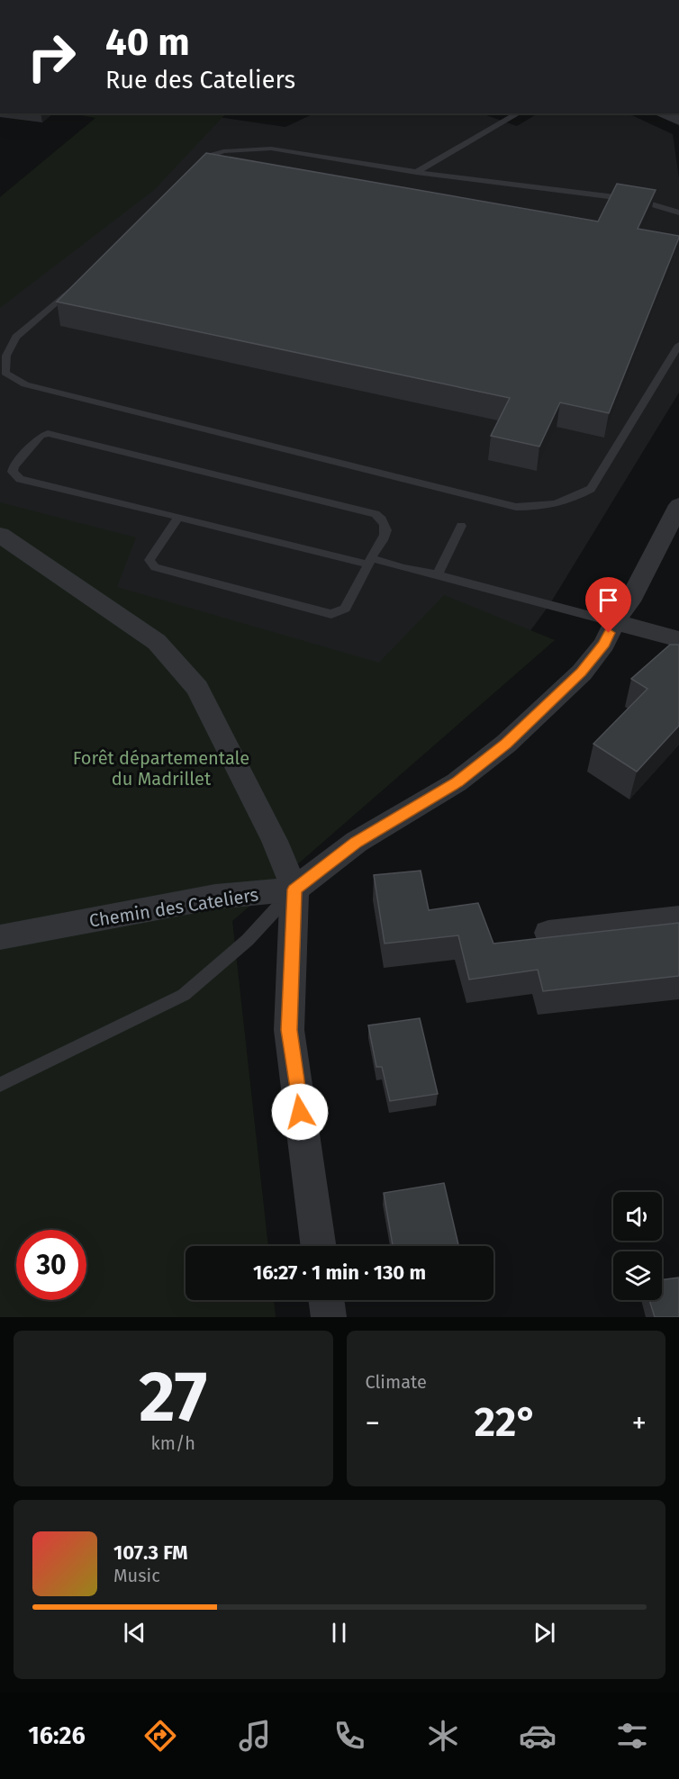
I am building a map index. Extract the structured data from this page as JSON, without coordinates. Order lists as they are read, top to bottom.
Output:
{
  "streets": {
    "street": ["Chemin des Cateliers"]
  },
  "parks": ["Forêt départementale du Madrillet"],
  "page": {
    "turn": ["40 m", "Rue des Cateliers"],
    "limit": "30",
    "trip": "16:27 · 1 min · 130 m",
    "tile": [
      ["27", "km/h"],
      "Climate"
    ],
    "heat": ["−", "22°", "+"],
    "song": ["107.3 FM", "Music"],
    "tabs": "16:26"
  }
}
